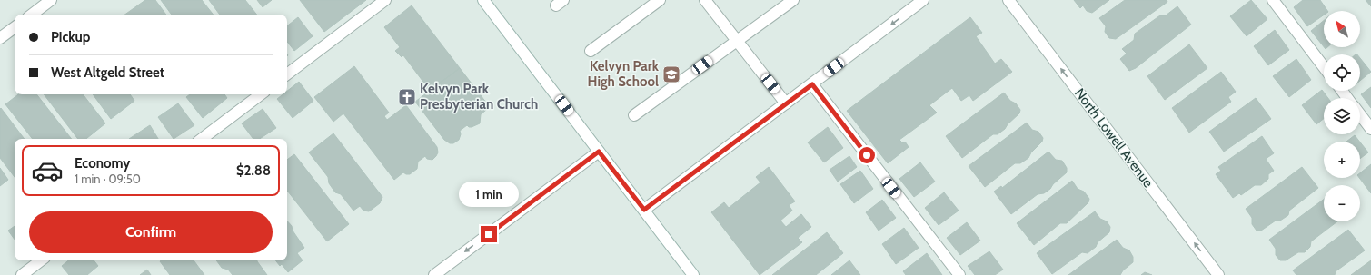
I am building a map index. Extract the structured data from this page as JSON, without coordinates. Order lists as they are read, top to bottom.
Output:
{
  "streets": {
    "street": ["North Lowell Avenue"]
  },
  "one_way": ["North Lowell Avenue"],
  "places": {
    "school or university": ["Kelvyn Park High School"],
    "church": ["Kelvyn Park Presbyterian Church"]
  },
  "north": "top left",
  "page": {
    "map_buttons": ["+", "−"],
    "banner": ["Pickup", "West Altgeld Street"],
    "list": [
      {
        "name": "Economy",
        "note": "1 min · 09:50",
        "value": "$2.88"
      }
    ],
    "bubble": "1 min",
    "buttons": "Confirm"
  }
}
